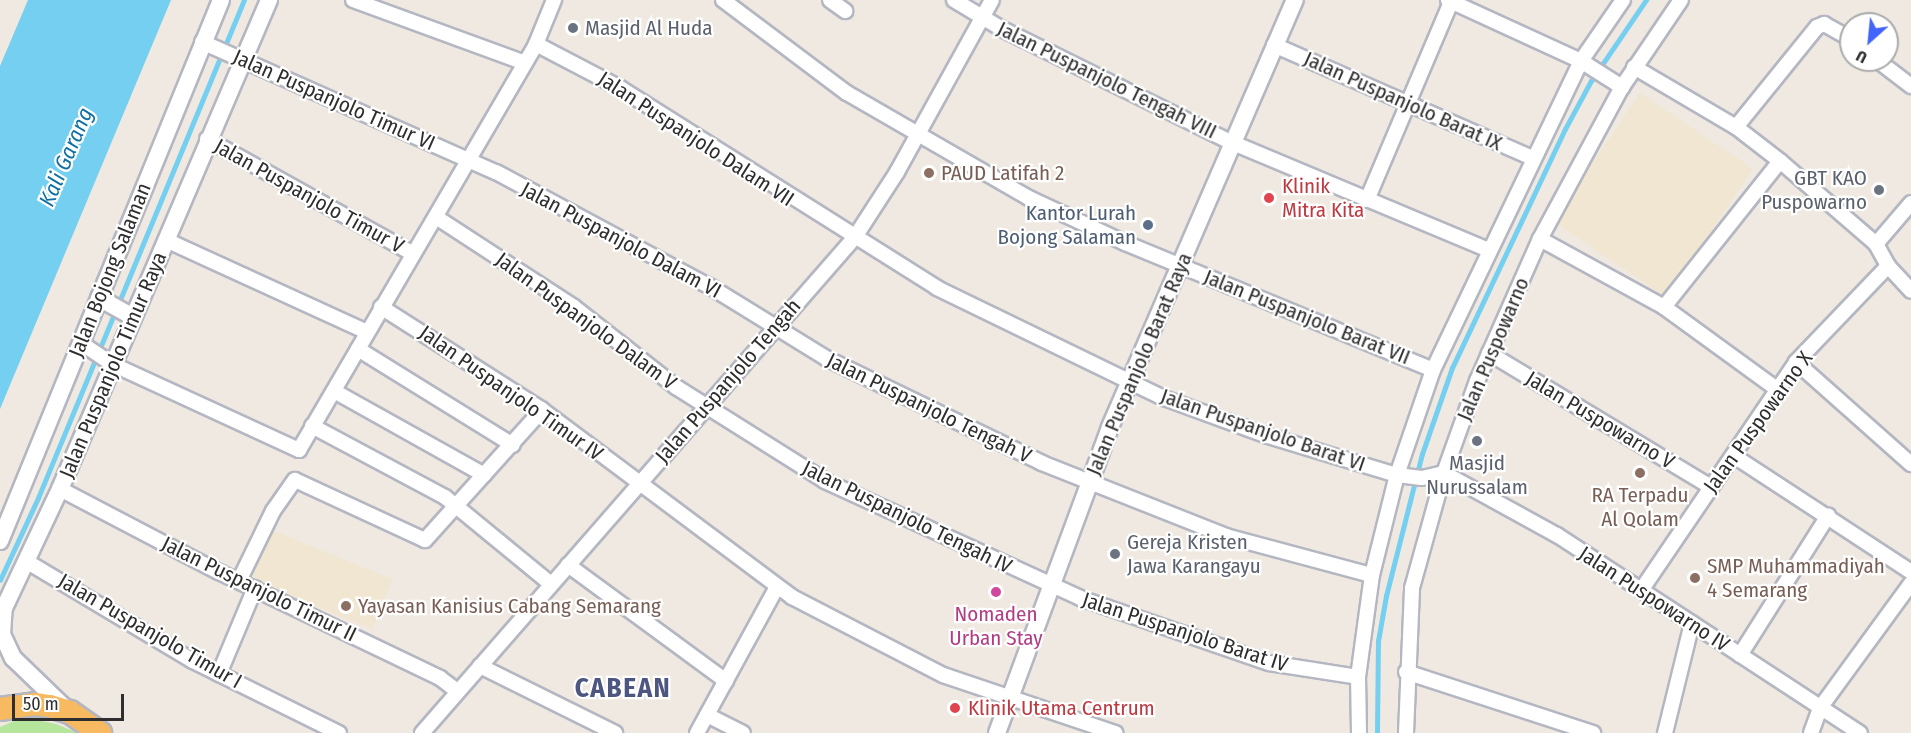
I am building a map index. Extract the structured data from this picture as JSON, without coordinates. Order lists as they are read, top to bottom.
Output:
{
  "streets": {
    "street": [
      "Jalan Puspanjolo Tengah VIII",
      "Jalan Puspanjolo Timur VI",
      "Jalan Puspanjolo Barat IX",
      "Jalan Puspanjolo Dalam VII",
      "Jalan Puspanjolo Timur V",
      "Jalan Puspanjolo Dalam VI",
      "Jalan Bojong Salaman",
      "Jalan Puspanjolo Barat VII",
      "Jalan Puspanjolo Dalam V",
      "Jalan Puspowarno",
      "Jalan Puspanjolo Barat Raya",
      "Jalan Puspanjolo Timur Raya",
      "Jalan Puspanjolo Tengah",
      "Jalan Puspanjolo Timur IV",
      "Jalan Puspanjolo Tengah V",
      "Jalan Puspowarno V",
      "Jalan Puspowarno X",
      "Jalan Puspanjolo Barat VI",
      "Jalan Puspanjolo Tengah IV",
      "Jalan Puspanjolo Timur II",
      "Jalan Puspowarno IV",
      "Jalan Puspanjolo Timur I",
      "Jalan Puspanjolo Barat IV"
    ]
  },
  "crossings": [
    ["Jalan Puspanjolo Tengah VIII", "Jalan Puspowarno"],
    ["Jalan Puspanjolo Tengah VIII", "Jalan Puspanjolo Barat Raya"],
    ["Jalan Puspanjolo Tengah VIII", "Jalan Puspanjolo Tengah"],
    ["Jalan Puspanjolo Timur VI", "Jalan Puspanjolo Dalam VI"],
    ["Jalan Puspanjolo Timur VI", "Jalan Bojong Salaman"],
    ["Jalan Puspanjolo Timur VI", "Jalan Puspanjolo Timur Raya"],
    ["Jalan Puspanjolo Barat IX", "Jalan Puspowarno"],
    ["Jalan Puspanjolo Barat IX", "Jalan Puspanjolo Barat Raya"],
    ["Jalan Puspanjolo Dalam VII", "Jalan Puspanjolo Barat Raya"],
    ["Jalan Puspanjolo Dalam VII", "Jalan Puspanjolo Tengah"],
    ["Jalan Puspanjolo Dalam VII", "Jalan Puspanjolo Barat VI"],
    ["Jalan Puspanjolo Timur V", "Jalan Puspanjolo Timur Raya"],
    ["Jalan Puspanjolo Dalam VI", "Jalan Puspanjolo Tengah"],
    ["Jalan Puspanjolo Dalam VI", "Jalan Puspanjolo Tengah V"],
    ["Jalan Puspanjolo Barat VII", "Jalan Puspowarno"],
    ["Jalan Puspanjolo Barat VII", "Jalan Puspanjolo Barat Raya"],
    ["Jalan Puspanjolo Barat VII", "Jalan Puspanjolo Tengah"],
    ["Jalan Puspanjolo Dalam V", "Jalan Puspanjolo Tengah"],
    ["Jalan Puspanjolo Dalam V", "Jalan Puspanjolo Tengah IV"],
    ["Jalan Puspowarno", "Jalan Puspanjolo Tengah V"],
    ["Jalan Puspowarno", "Jalan Puspowarno V"],
    ["Jalan Puspowarno", "Jalan Puspanjolo Barat VI"],
    ["Jalan Puspowarno", "Jalan Puspowarno IV"],
    ["Jalan Puspowarno", "Jalan Puspanjolo Barat IV"],
    ["Jalan Puspanjolo Barat Raya", "Jalan Puspanjolo Timur IV"],
    ["Jalan Puspanjolo Barat Raya", "Jalan Puspanjolo Tengah V"],
    ["Jalan Puspanjolo Barat Raya", "Jalan Puspanjolo Barat VI"],
    ["Jalan Puspanjolo Barat Raya", "Jalan Puspanjolo Tengah IV"],
    ["Jalan Puspanjolo Barat Raya", "Jalan Puspanjolo Barat IV"],
    ["Jalan Puspanjolo Timur Raya", "Jalan Puspanjolo Timur II"],
    ["Jalan Puspanjolo Timur Raya", "Jalan Puspanjolo Timur I"],
    ["Jalan Puspanjolo Tengah", "Jalan Puspanjolo Timur IV"],
    ["Jalan Puspanjolo Tengah", "Jalan Puspanjolo Tengah V"],
    ["Jalan Puspanjolo Tengah", "Jalan Puspanjolo Tengah IV"],
    ["Jalan Puspanjolo Tengah", "Jalan Puspanjolo Timur II"],
    ["Jalan Puspowarno V", "Jalan Puspowarno X"],
    ["Jalan Puspowarno X", "Jalan Puspowarno IV"],
    ["Jalan Puspanjolo Barat VI", "Jalan Puspowarno IV"],
    ["Jalan Puspanjolo Tengah IV", "Jalan Puspanjolo Barat IV"]
  ],
  "districts": ["CABEAN"],
  "water": ["Kali Garang"],
  "places": [
    "Masjid Al Huda",
    "PAUD Latifah 2",
    "GBT KAO Puspowarno",
    "Klinik Mitra Kita",
    "Kantor Lurah Bojong Salaman",
    "Masjid Nurussalam",
    "RA Terpadu Al Qolam",
    "Gereja Kristen Jawa Karangayu",
    "SMP Muhammadiyah 4 Semarang",
    "Nomaden Urban Stay",
    "Yayasan Kanisius Cabang Semarang",
    "Klinik Utama Centrum"
  ],
  "scale_bar": "50 m",
  "north": "bottom left"
}
